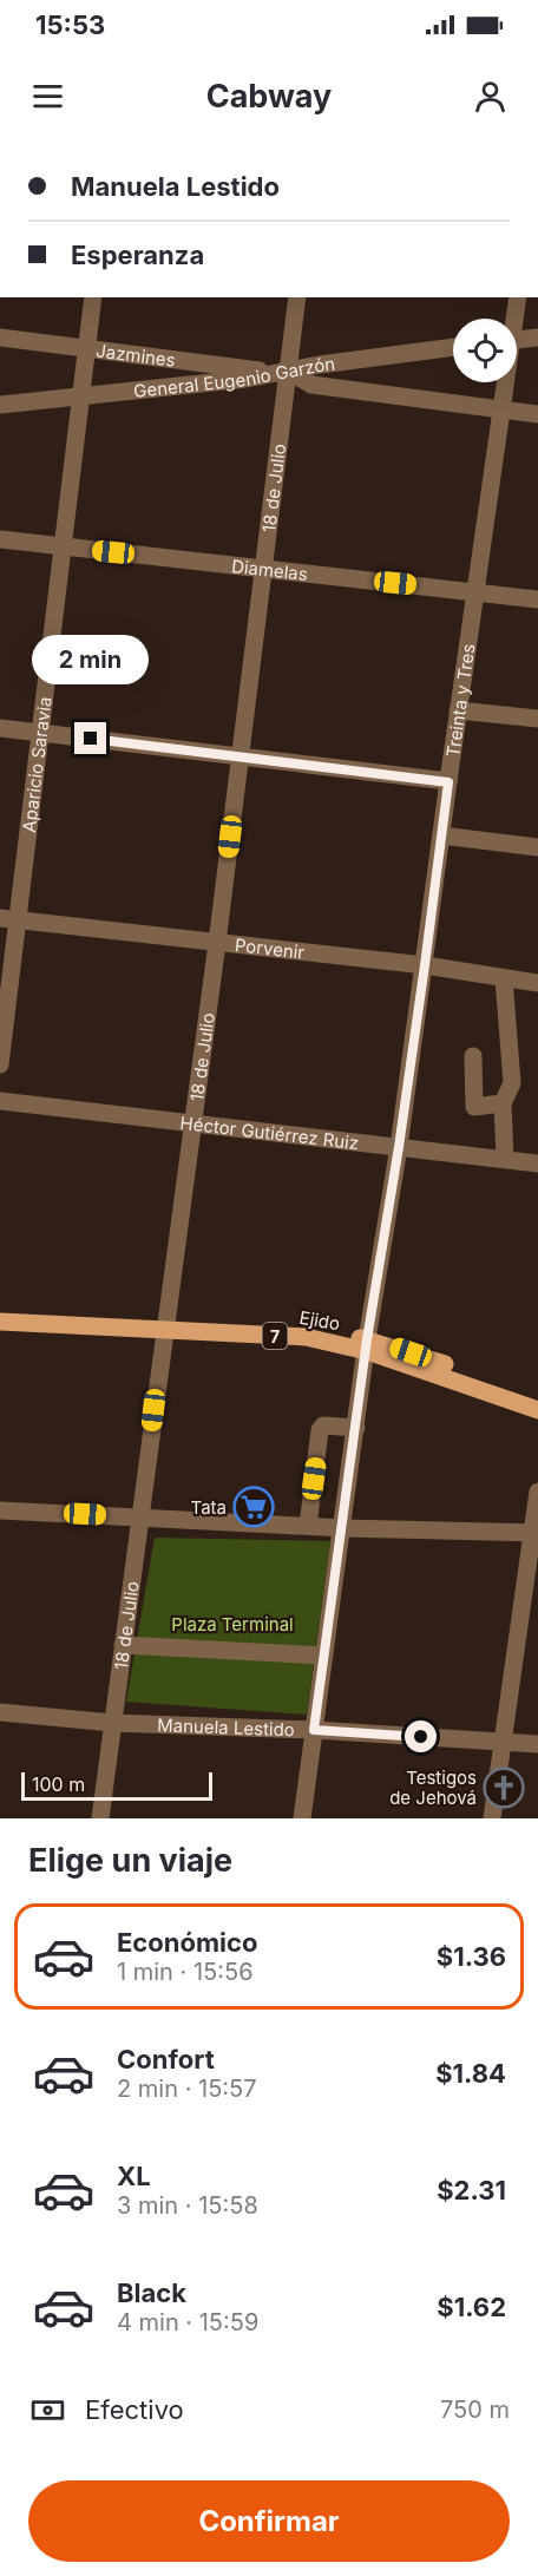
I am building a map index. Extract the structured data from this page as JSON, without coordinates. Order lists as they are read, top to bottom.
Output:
{
  "streets": {
    "main road": ["Ejido", "7"],
    "street": [
      "Jazmines",
      "General Eugenio Garzón",
      "18 de Julio",
      "Diamelas",
      "Treinta y Tres",
      "Aparicio Saravia",
      "Porvenir",
      "Héctor Gutiérrez Ruiz",
      "Manuela Lestido"
    ]
  },
  "crossings": [
    ["Jazmines", "General Eugenio Garzón"],
    ["Jazmines", "Aparicio Saravia"],
    ["General Eugenio Garzón", "18 de Julio"],
    ["General Eugenio Garzón", "Aparicio Saravia"],
    ["18 de Julio", "Diamelas"],
    ["18 de Julio", "Porvenir"],
    ["18 de Julio", "Héctor Gutiérrez Ruiz"],
    ["18 de Julio", "Ejido"],
    ["18 de Julio", "Manuela Lestido"],
    ["Diamelas", "Treinta y Tres"],
    ["Diamelas", "Aparicio Saravia"],
    ["Treinta y Tres", "Porvenir"],
    ["Treinta y Tres", "Héctor Gutiérrez Ruiz"],
    ["Treinta y Tres", "Ejido"],
    ["Treinta y Tres", "Manuela Lestido"],
    ["Aparicio Saravia", "Porvenir"]
  ],
  "parks": ["Plaza Terminal"],
  "places": {
    "supermarket": ["Tata"],
    "church": ["Testigos de Jehová"]
  },
  "scale_bar": "100 m",
  "page": {
    "status": "15:53",
    "header": "Cabway",
    "banner": ["Manuela Lestido", "Esperanza"],
    "bubble": "2 min",
    "scale": "100 m",
    "heading": "Elige un viaje",
    "list": [
      {
        "name": "Económico",
        "note": "1 min · 15:56",
        "value": "$1.36"
      },
      {
        "name": "Confort",
        "note": "2 min · 15:57",
        "value": "$1.84"
      },
      {
        "name": "XL",
        "note": "3 min · 15:58",
        "value": "$2.31"
      },
      {
        "name": "Black",
        "note": "4 min · 15:59",
        "value": "$1.62"
      }
    ],
    "pay": ["Efectivo", "750 m"],
    "buttons": "Confirmar"
  }
}
